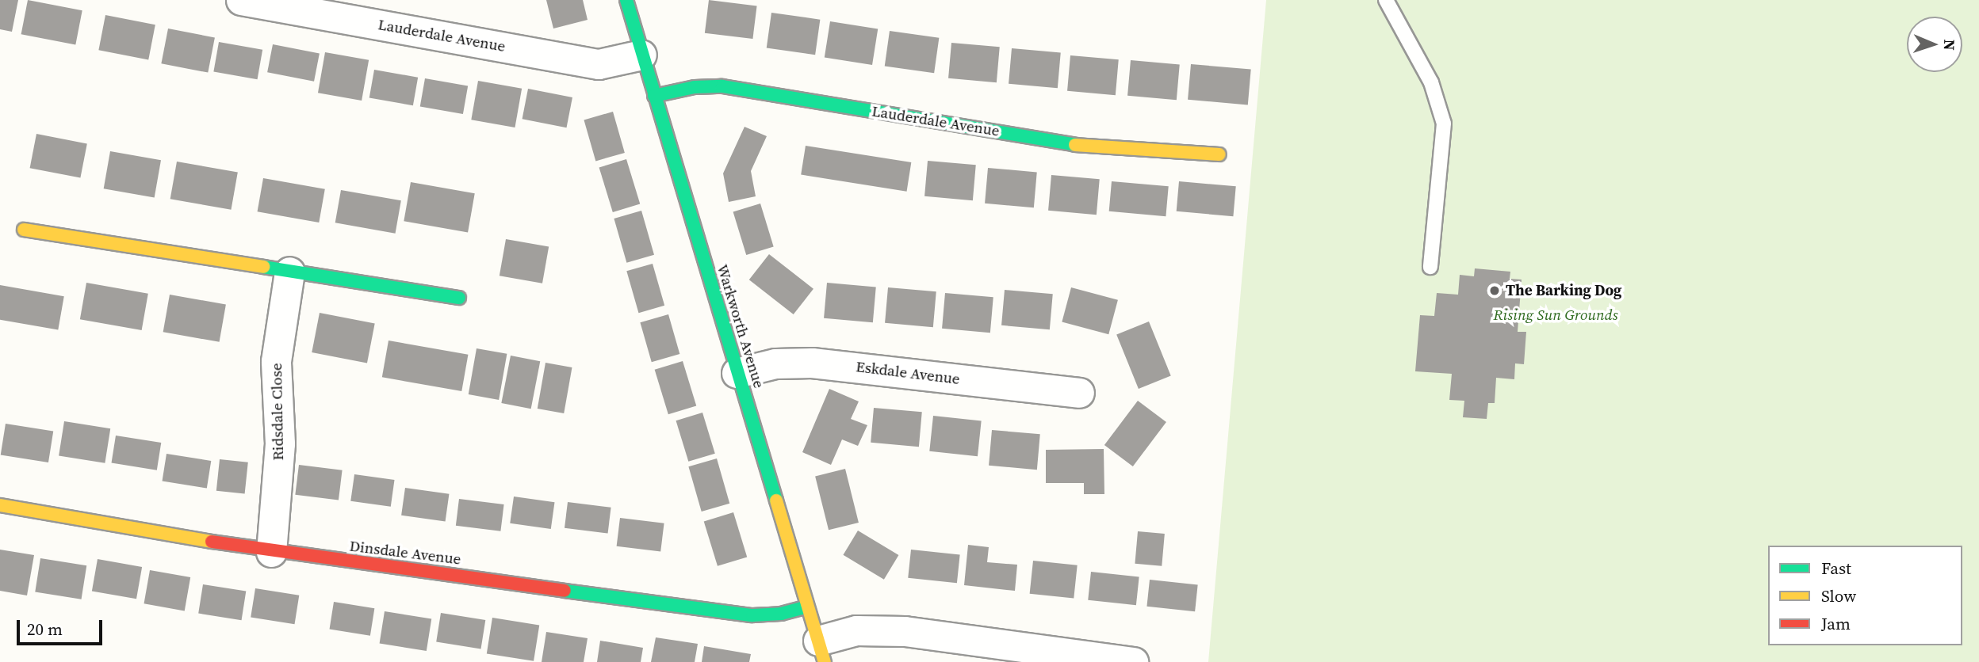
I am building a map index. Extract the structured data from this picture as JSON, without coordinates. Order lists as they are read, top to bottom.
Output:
{
  "streets": {
    "street": [
      "Lauderdale Avenue",
      "Warkworth Avenue",
      "Eskdale Avenue",
      "Ridsdale Close",
      "Dinsdale Avenue"
    ]
  },
  "crossings": [
    ["Lauderdale Avenue", "Warkworth Avenue"],
    ["Warkworth Avenue", "Eskdale Avenue"],
    ["Warkworth Avenue", "Dinsdale Avenue"],
    ["Ridsdale Close", "Dinsdale Avenue"]
  ],
  "parks": ["Rising Sun Grounds"],
  "places": ["The Barking Dog"],
  "legend": ["Fast", "Slow", "Jam"],
  "scale_bar": "20 m",
  "north": "right"
}
